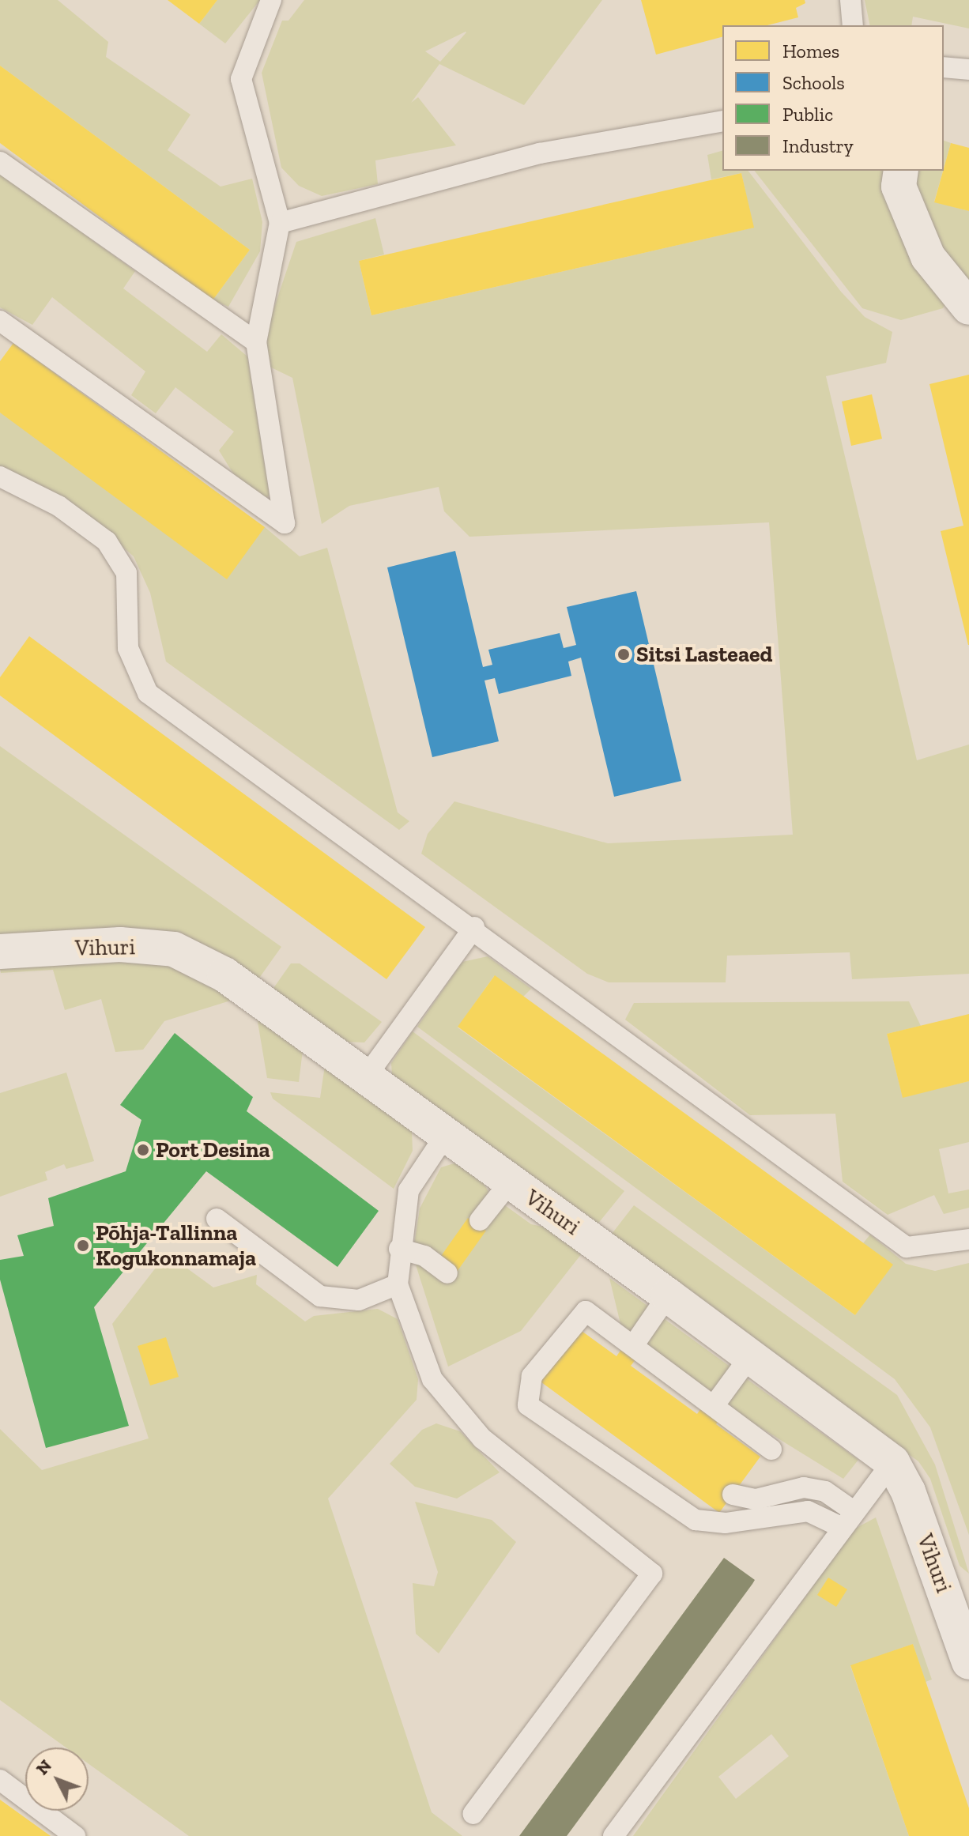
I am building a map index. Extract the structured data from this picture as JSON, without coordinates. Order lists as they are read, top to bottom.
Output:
{
  "streets": {
    "street": ["Vihuri"]
  },
  "places": ["Sitsi Lasteaed", "Port Desina", "Põhja-Tallinna Kogukonnamaja"],
  "legend": [
    "Homes",
    "Schools",
    "Public",
    "Industry"
  ],
  "north": "top left"
}
